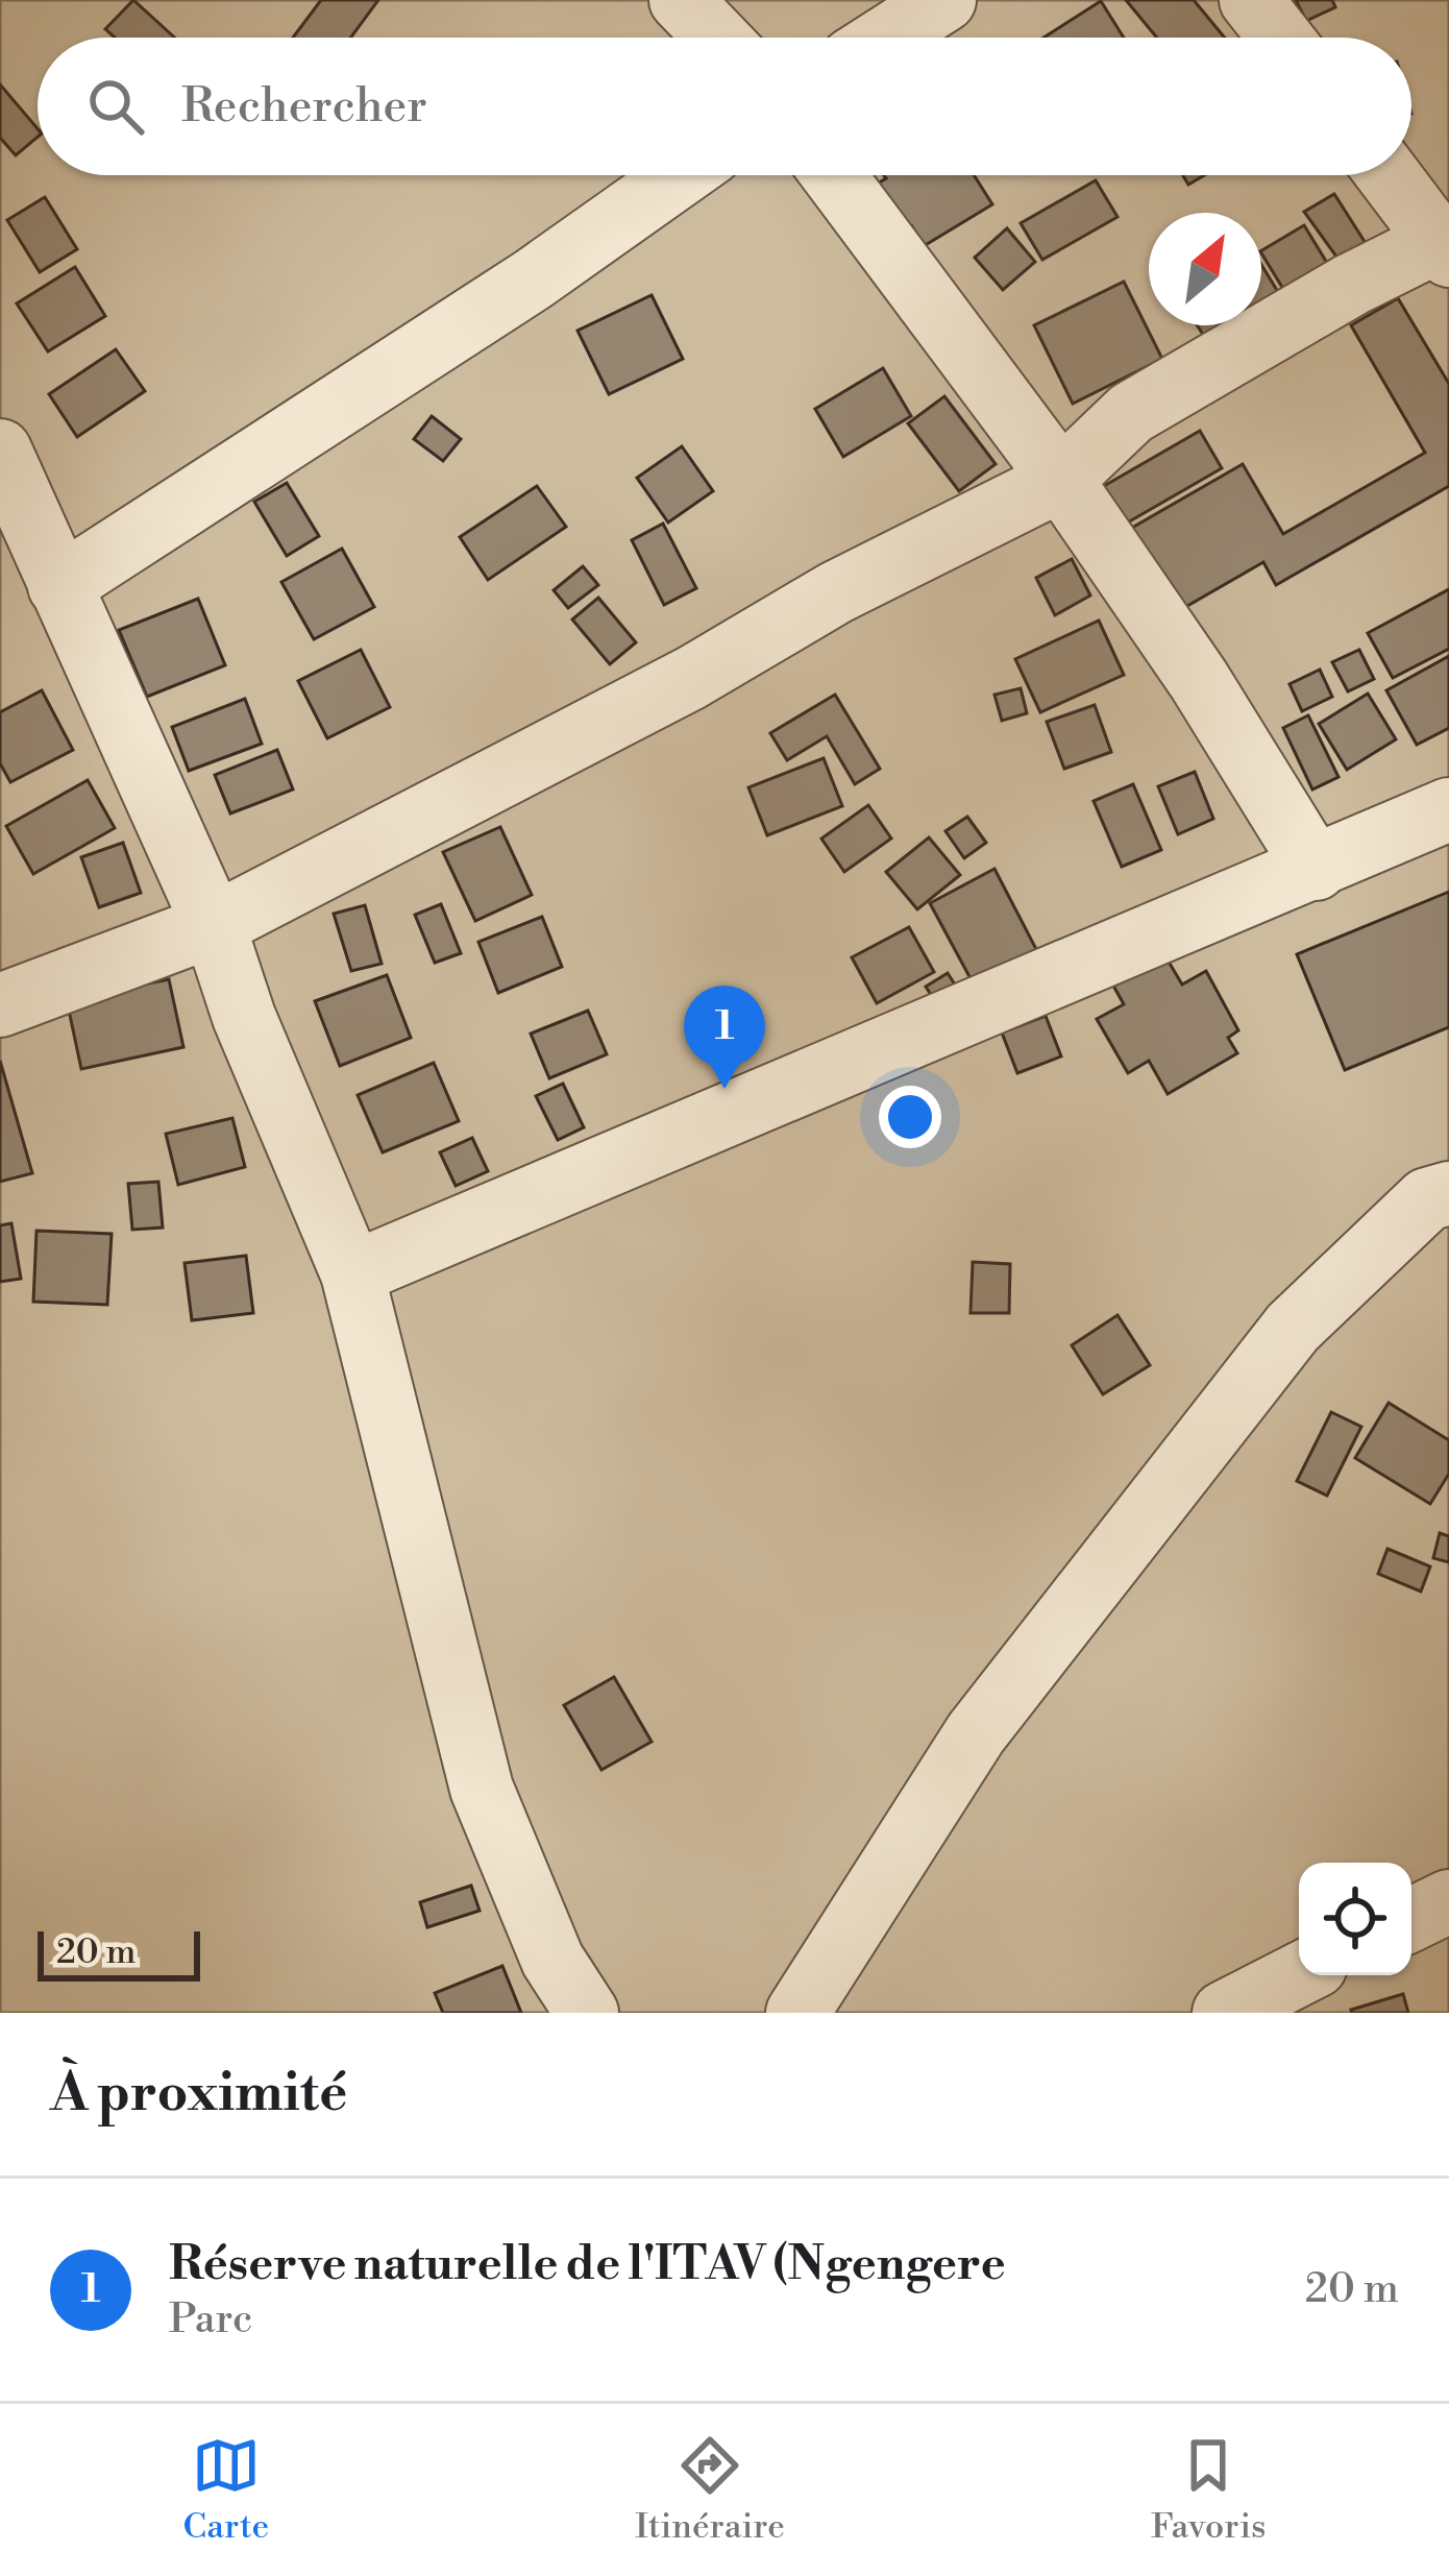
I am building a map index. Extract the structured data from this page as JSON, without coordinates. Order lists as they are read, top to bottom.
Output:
{
  "scale_bar": "20 m",
  "north": "top right",
  "page": {
    "search": "Rechercher",
    "pins": "1",
    "scale": "20 m",
    "heading": "À proximité",
    "list": [
      {
        "mark": "1",
        "name": "Réserve naturelle de l'ITAV (Ngengere",
        "note": "Parc",
        "value": "20 m"
      }
    ],
    "nav": ["Carte", "Itinéraire", "Favoris"]
  }
}
